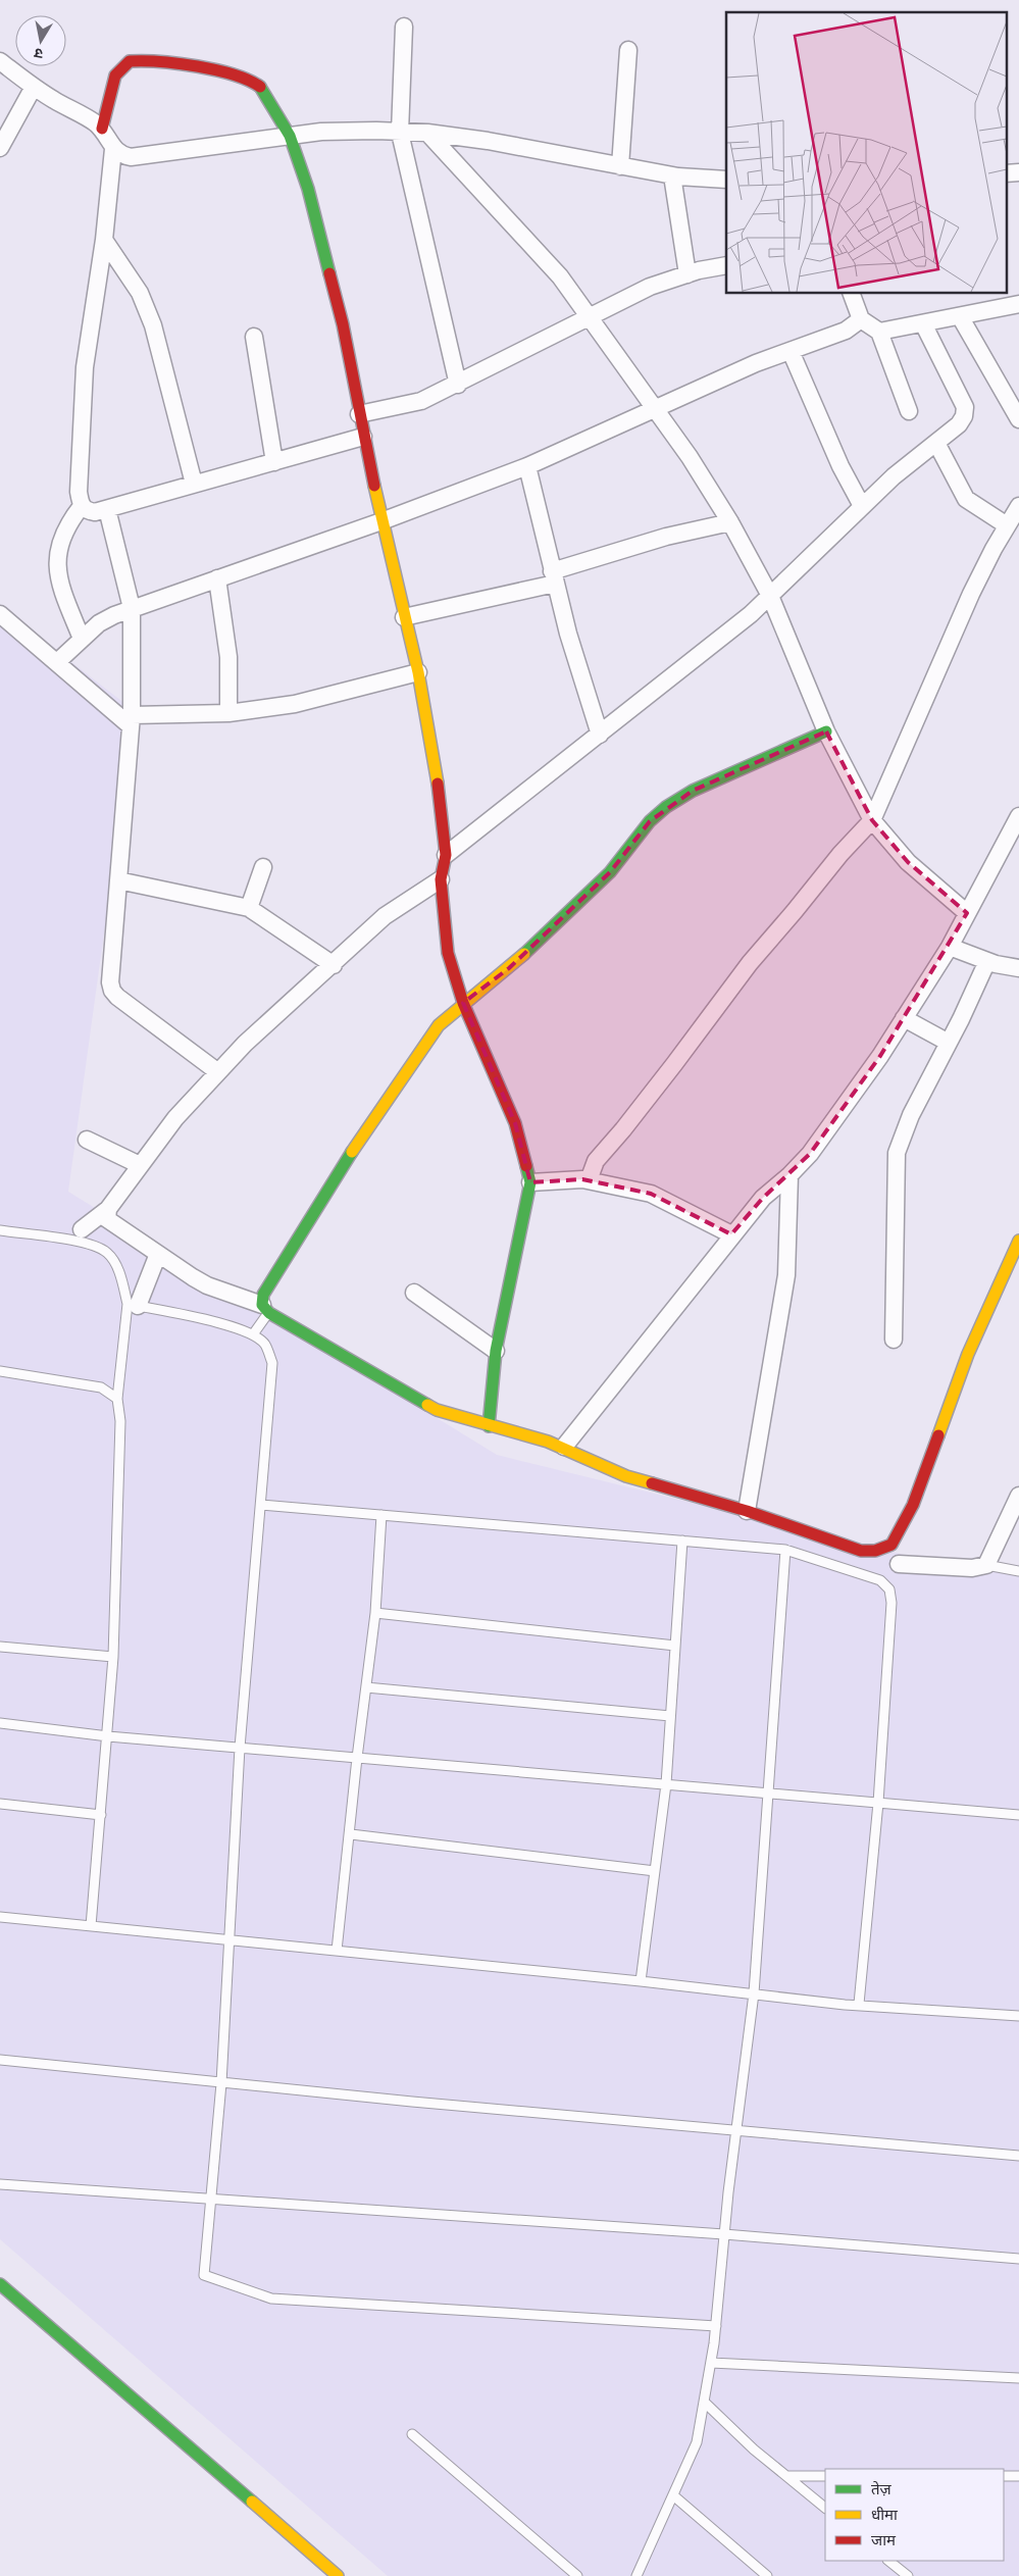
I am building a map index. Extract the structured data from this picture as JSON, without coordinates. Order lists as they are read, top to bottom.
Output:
{
  "legend": ["तेज़", "धीमा", "जाम"],
  "north": "bottom"
}
